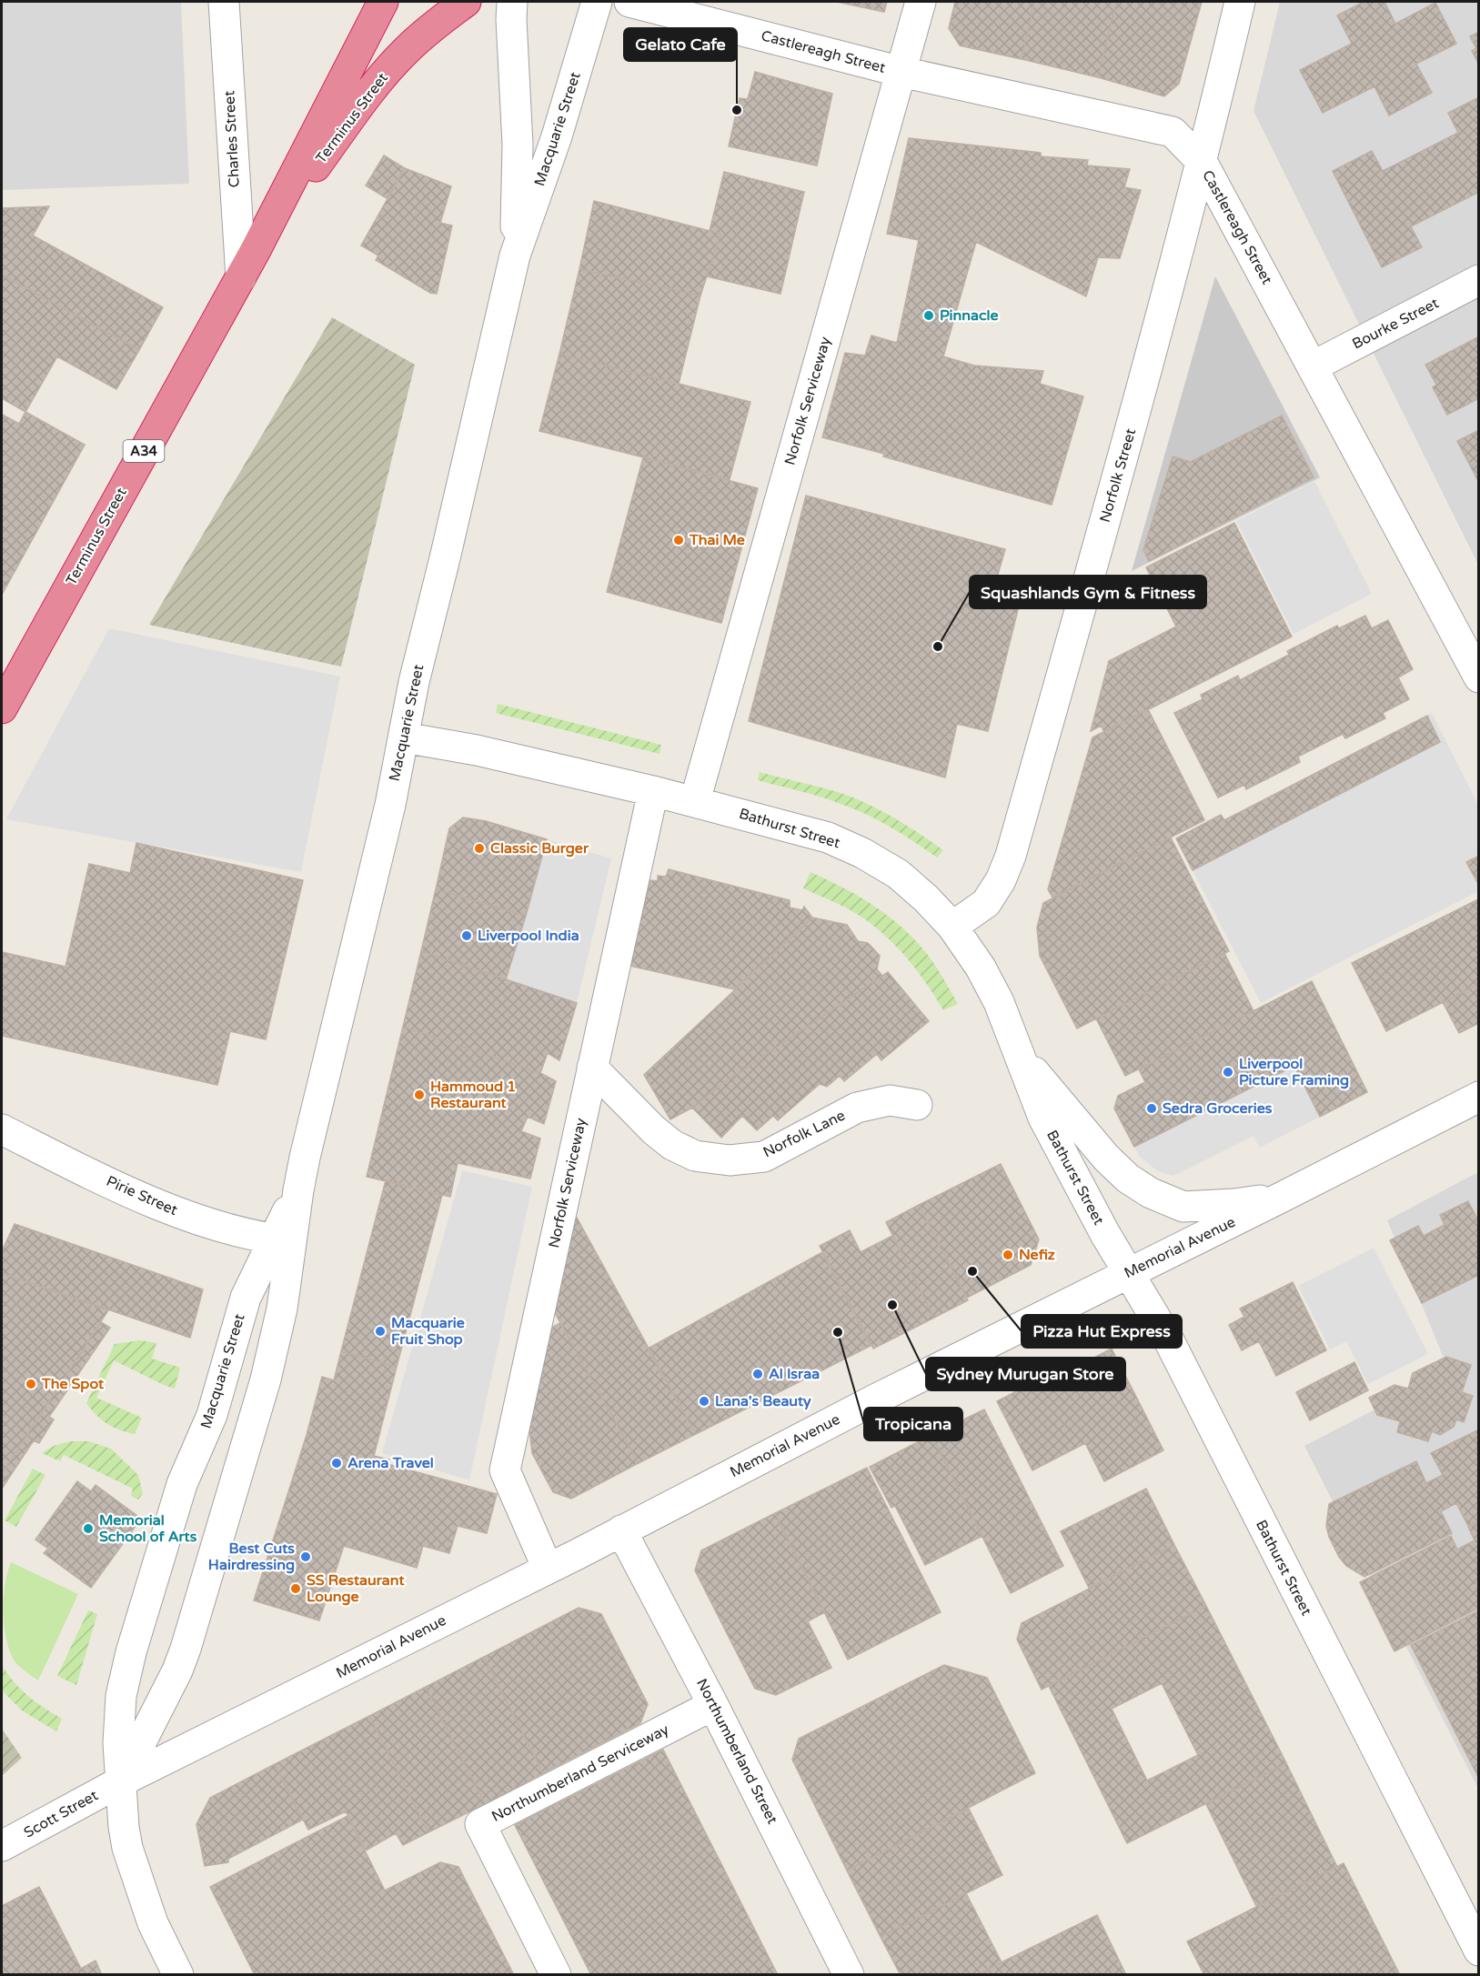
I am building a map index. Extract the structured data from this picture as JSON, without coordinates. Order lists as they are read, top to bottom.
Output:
{
  "streets": {
    "highway": ["Terminus Street", "A34"],
    "street": [
      "Castlereagh Street",
      "Macquarie Street",
      "Charles Street",
      "Bourke Street",
      "Norfolk Serviceway",
      "Norfolk Street",
      "Bathurst Street",
      "Norfolk Lane",
      "Pirie Street",
      "Memorial Avenue",
      "Northumberland Street",
      "Northumberland Serviceway",
      "Scott Street"
    ]
  },
  "crossings": [
    ["Castlereagh Street", "Bourke Street"],
    ["Castlereagh Street", "Norfolk Serviceway"],
    ["Castlereagh Street", "Norfolk Street"],
    ["Terminus Street", "Charles Street"],
    ["Macquarie Street", "Bathurst Street"],
    ["Macquarie Street", "Pirie Street"],
    ["Macquarie Street", "Memorial Avenue"],
    ["Macquarie Street", "Scott Street"],
    ["Norfolk Serviceway", "Bathurst Street"],
    ["Norfolk Serviceway", "Norfolk Lane"],
    ["Norfolk Serviceway", "Memorial Avenue"],
    ["Norfolk Street", "Bathurst Street"],
    ["Bathurst Street", "Memorial Avenue"],
    ["Memorial Avenue", "Northumberland Street"],
    ["Memorial Avenue", "Scott Street"],
    ["Northumberland Street", "Northumberland Serviceway"]
  ],
  "places": [
    "Gelato Cafe",
    "Pinnacle",
    "Thai Me",
    "Squashlands Gym & Fitness",
    "Classic Burger",
    "Liverpool India",
    "Liverpool Picture Framing",
    "Hammoud 1 Restaurant",
    "Sedra Groceries",
    "Nefiz",
    "Pizza Hut Express",
    "Sydney Murugan Store",
    "Macquarie Fruit Shop",
    "Tropicana",
    "Al Israa",
    "The Spot",
    "Lana's Beauty",
    "Arena Travel",
    "Memorial School of Arts",
    "Best Cuts Hairdressing",
    "SS Restaurant Lounge"
  ]
}
